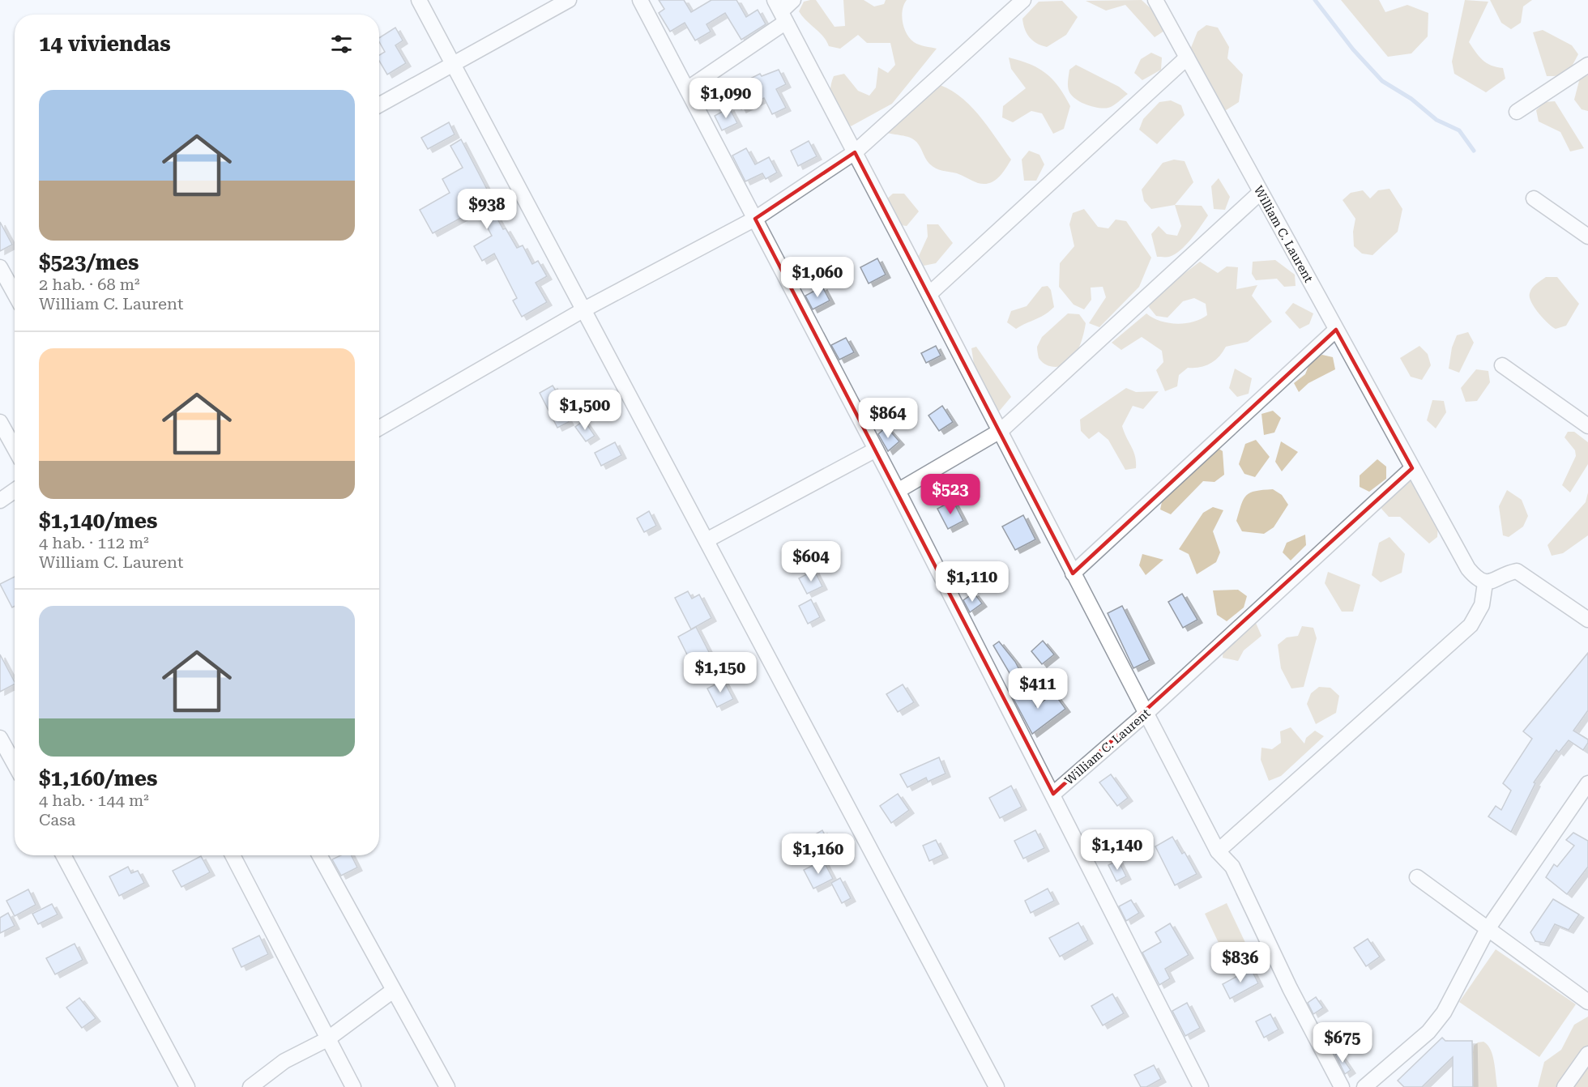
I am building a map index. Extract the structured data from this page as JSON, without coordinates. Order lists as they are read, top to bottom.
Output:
{
  "streets": {
    "street": ["William C. Laurent"]
  },
  "page": {
    "heading": "14 viviendas",
    "list": [
      {
        "name": "$523/mes",
        "note": "2 hab. · 68 m² · William C. Laurent"
      },
      {
        "name": "$1,140/mes",
        "note": "4 hab. · 112 m² · William C. Laurent"
      },
      {
        "name": "$1,160/mes",
        "note": "4 hab. · 144 m² · Casa"
      }
    ],
    "price": [
      "$1,090",
      "$938",
      "$1,060",
      "$1,500",
      "$864",
      "$523",
      "$604",
      "$1,110",
      "$1,150",
      "$411",
      "$1,140",
      "$1,160",
      "$836",
      "$675"
    ]
  }
}
